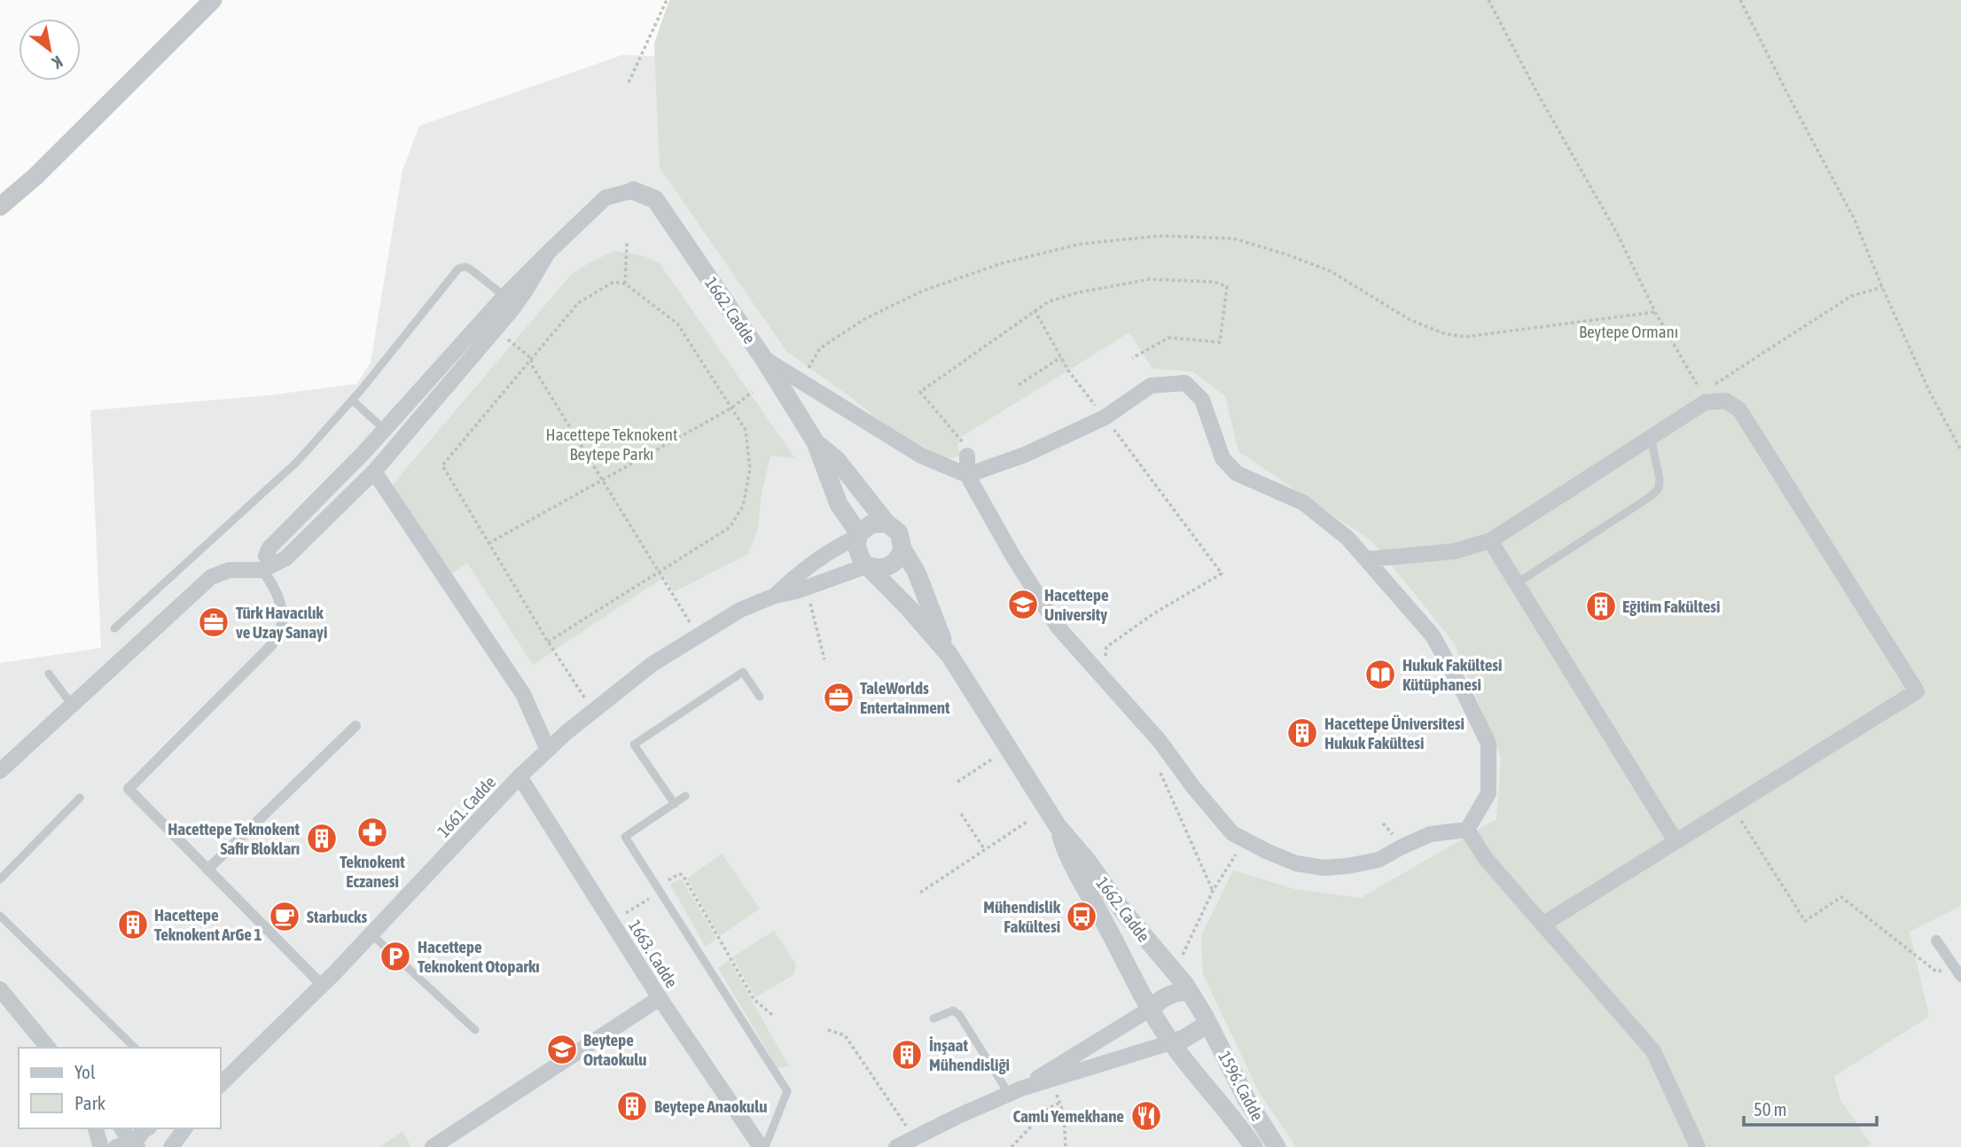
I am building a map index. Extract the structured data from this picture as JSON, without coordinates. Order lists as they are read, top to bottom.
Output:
{
  "streets": {
    "street": [
      "1662. Cadde",
      "1661. Cadde",
      "1663. Cadde",
      "1596. Cadde"
    ]
  },
  "crossings": [
    ["1662. Cadde", "1661. Cadde"],
    ["1662. Cadde", "1596. Cadde"],
    ["1661. Cadde", "1663. Cadde"]
  ],
  "parks": ["Beytepe Ormanı", "Hacettepe Teknokent Beytepe Parkı"],
  "places": {
    "school or university": ["Hacettepe University", "Beytepe Ortaokulu"],
    "building": [
      "Eğitim Fakültesi",
      "Hacettepe Üniversitesi Hukuk Fakültesi",
      "Hacettepe Teknokent Safir Blokları",
      "Hacettepe Teknokent ArGe 1",
      "İnşaat Mühendisliği",
      "Beytepe Anaokulu"
    ],
    "office": ["Türk Havacılık ve Uzay Sanayi", "TaleWorlds Entertainment"],
    "library": ["Hukuk Fakültesi Kütüphanesi"],
    "pharmacy": ["Teknokent Eczanesi"],
    "cafe": ["Starbucks"],
    "bus stop": ["Mühendislik Fakültesi"],
    "parking": ["Hacettepe Teknokent Otoparkı"],
    "restaurant": ["Camlı Yemekhane"]
  },
  "legend": ["Yol", "Park"],
  "scale_bar": "50 m",
  "north": "bottom right"
}
